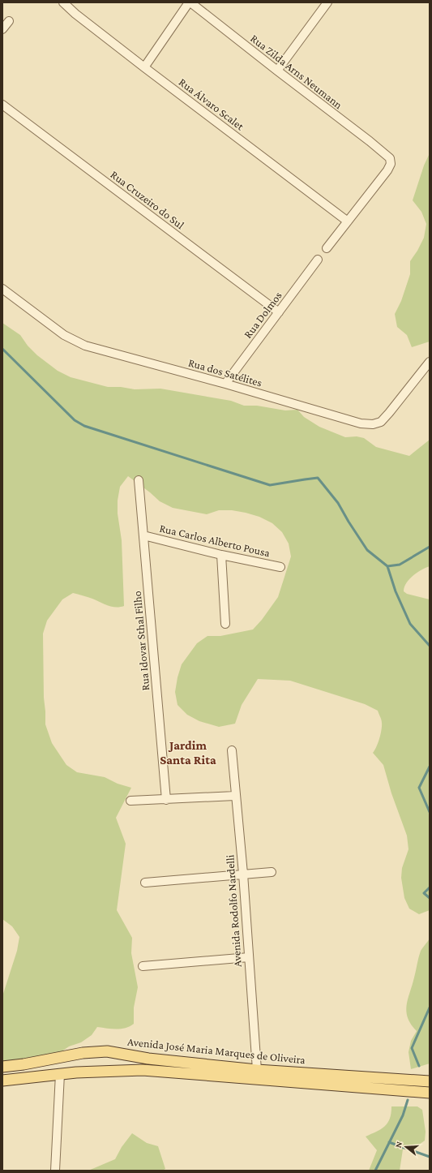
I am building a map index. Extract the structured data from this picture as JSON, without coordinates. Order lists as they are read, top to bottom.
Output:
{
  "streets": {
    "main road": ["Avenida José Maria Marques de Oliveira"],
    "street": [
      "Rua Zilda Arns Neumann",
      "Rua Álvaro Scalet",
      "Rua Cruzeiro do Sul",
      "Rua Dolmos",
      "Rua dos Satélites",
      "Rua Carlos Alberto Pousa",
      "Rua Idovar Sthal Filho",
      "Avenida Rodolfo Nardelli"
    ]
  },
  "crossings": [
    ["Rua Zilda Arns Neumann", "Rua Álvaro Scalet"],
    ["Rua Cruzeiro do Sul", "Rua Dolmos"],
    ["Rua Dolmos", "Rua dos Satélites"],
    ["Rua Carlos Alberto Pousa", "Rua Idovar Sthal Filho"],
    ["Avenida Rodolfo Nardelli", "Avenida José Maria Marques de Oliveira"]
  ],
  "districts": ["Jardim Santa Rita"],
  "north": "left"
}
